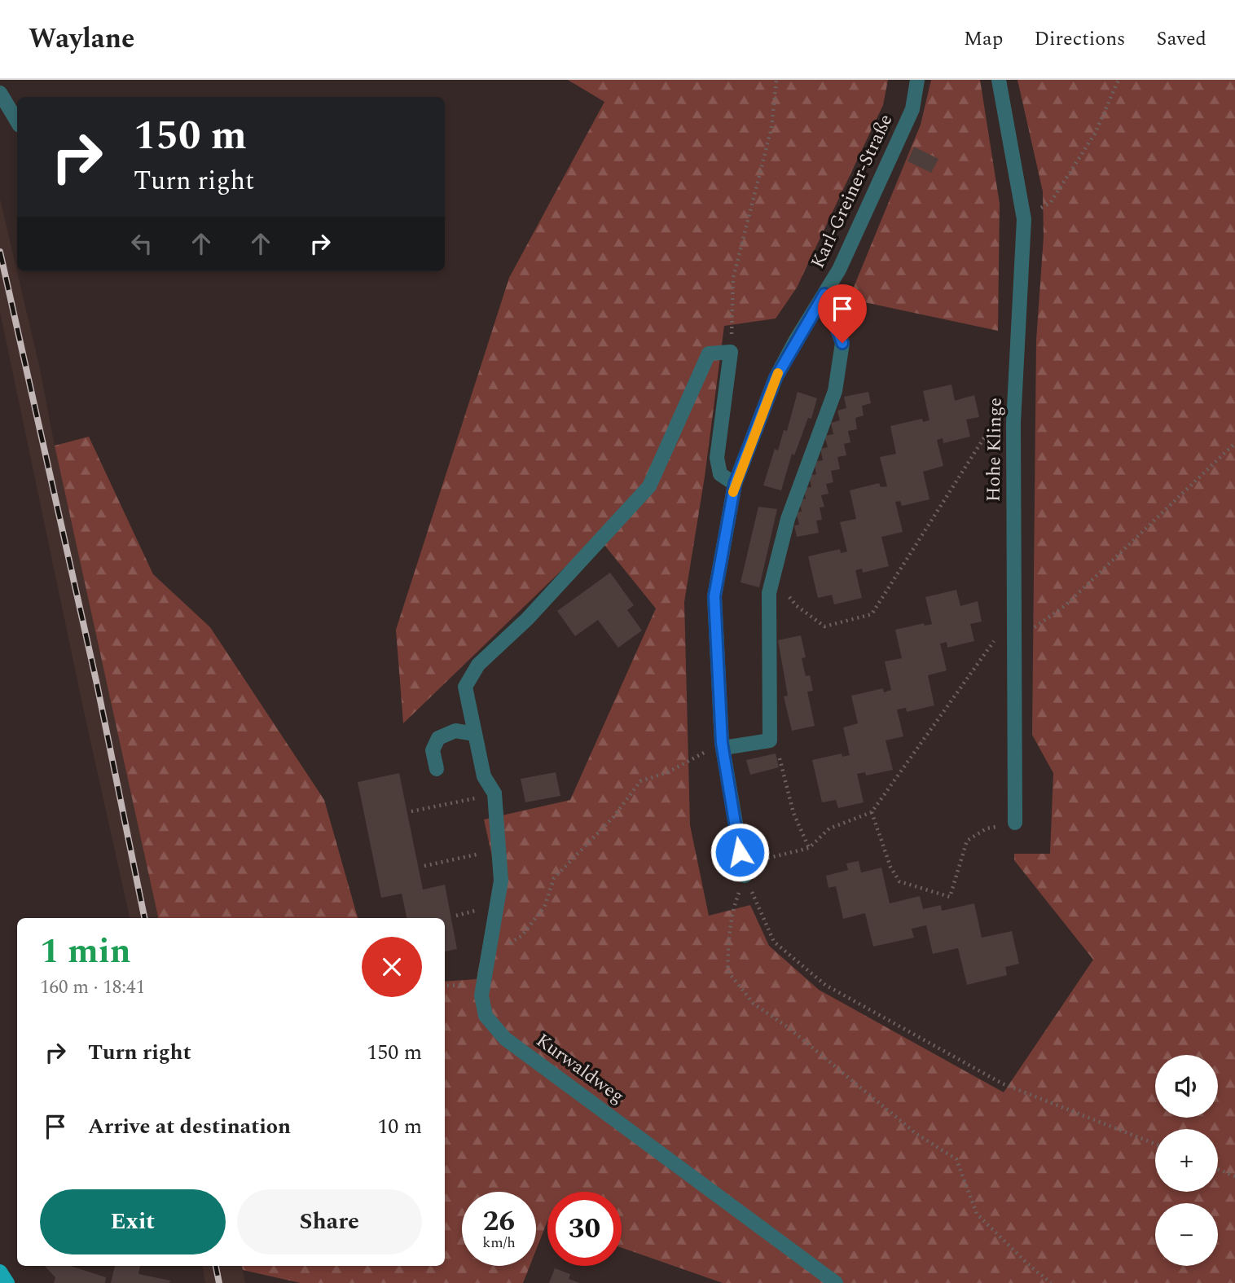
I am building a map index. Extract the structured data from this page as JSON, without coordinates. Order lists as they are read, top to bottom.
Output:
{
  "streets": {
    "street": ["Karl-Greiner-Straße", "Hohe Klinge", "Kurwaldweg"]
  },
  "page": {
    "header": "Waylane",
    "nav": ["Map", "Directions", "Saved"],
    "turn": ["150 m", "Turn right"],
    "heading": ["1 min", "160 m · 18:41"],
    "list": [
      {
        "name": "Turn right",
        "value": "150 m"
      },
      {
        "name": "Arrive at destination",
        "value": "10 m"
      }
    ],
    "map_buttons": ["+", "−"],
    "buttons": ["Exit", "Share"],
    "speed": "26 km/h",
    "limit": "30"
  }
}
